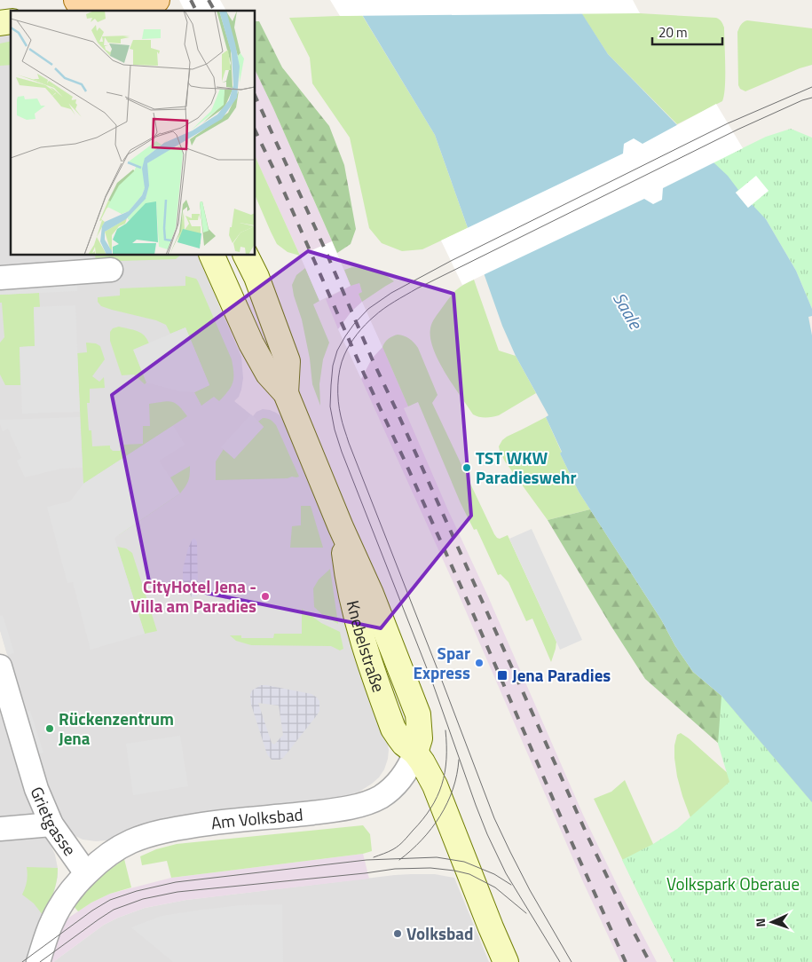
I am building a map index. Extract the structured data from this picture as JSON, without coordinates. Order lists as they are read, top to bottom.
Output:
{
  "streets": {
    "main road": ["Knebelstraße"],
    "street": ["Am Volksbad", "Grietgasse"]
  },
  "crossings": [
    ["Knebelstraße", "Am Volksbad"],
    ["Am Volksbad", "Grietgasse"]
  ],
  "water": ["Saale"],
  "parks": ["Volkspark Oberaue"],
  "places": {
    "other": [
      "TST WKW Paradieswehr",
      "CityHotel Jena - Villa am Paradies",
      "Spar Express",
      "Rückenzentrum Jena",
      "Volksbad"
    ],
    "transit": ["Jena Paradies"]
  },
  "scale_bar": "20 m",
  "north": "left"
}
